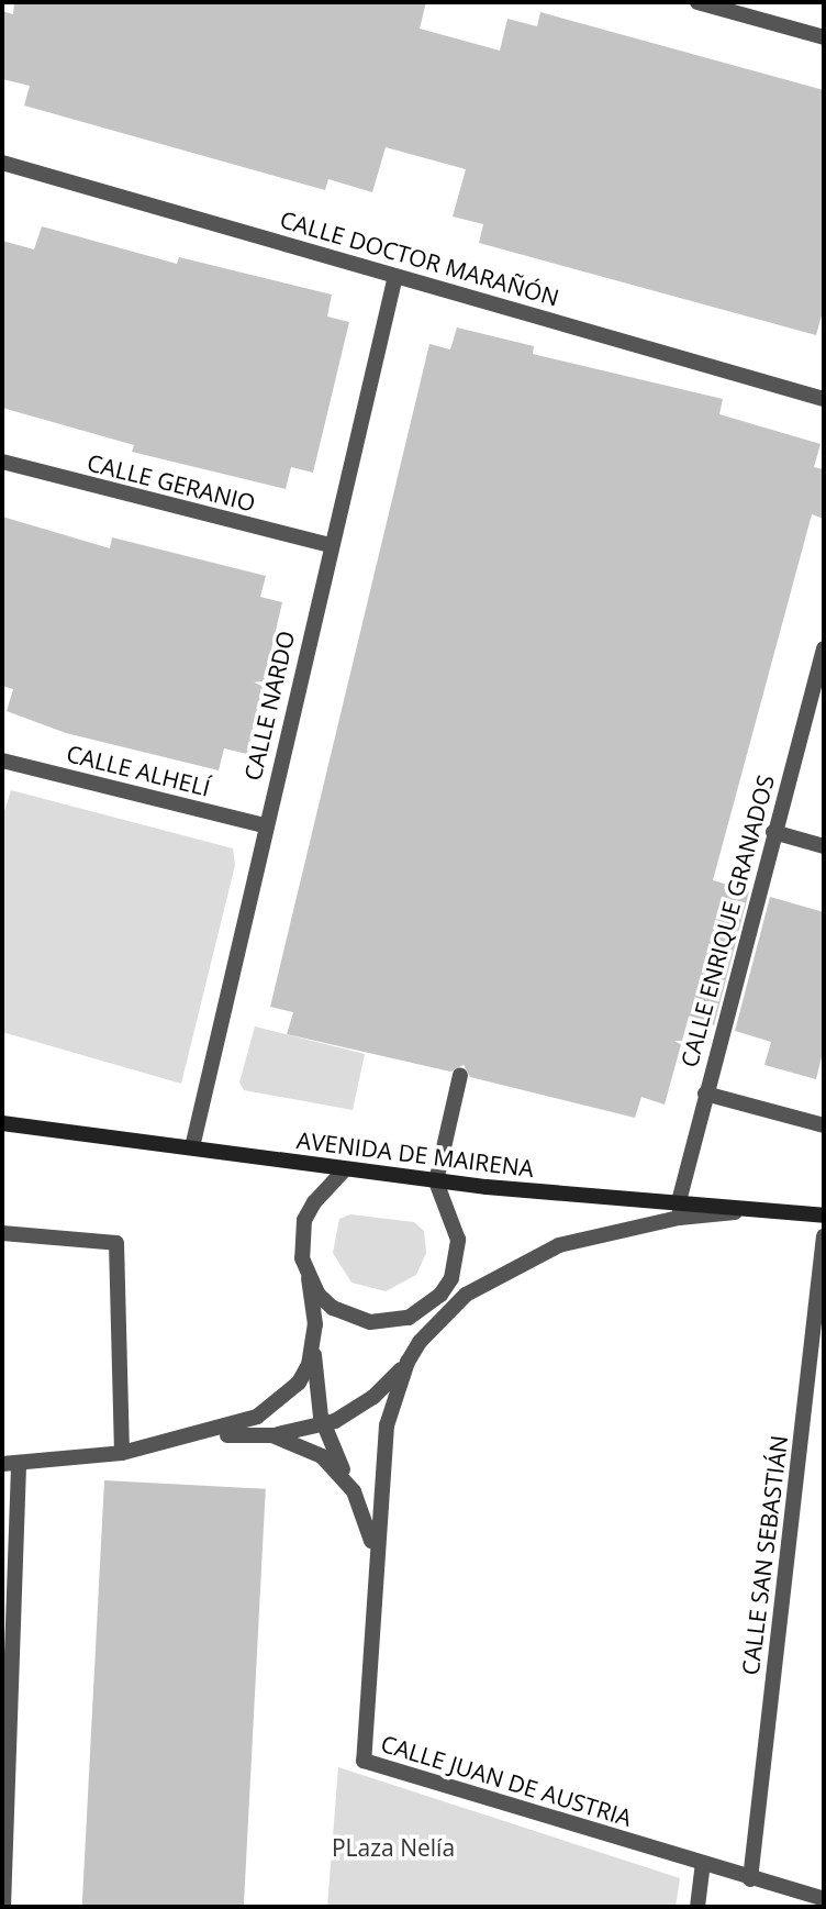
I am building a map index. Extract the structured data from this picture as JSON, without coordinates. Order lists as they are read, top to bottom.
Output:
{
  "streets": {
    "street": [
      "CALLE DOCTOR MARAÑÓN",
      "CALLE GERANIO",
      "CALLE NARDO",
      "CALLE ALHELÍ",
      "CALLE ENRIQUE GRANADOS",
      "AVENIDA DE MAIRENA",
      "CALLE SAN SEBASTIÁN",
      "CALLE JUAN DE AUSTRIA"
    ]
  },
  "crossings": [
    ["CALLE DOCTOR MARAÑÓN", "CALLE NARDO"],
    ["CALLE GERANIO", "CALLE NARDO"],
    ["CALLE NARDO", "CALLE ALHELÍ"],
    ["CALLE NARDO", "AVENIDA DE MAIRENA"],
    ["CALLE ENRIQUE GRANADOS", "AVENIDA DE MAIRENA"],
    ["CALLE SAN SEBASTIÁN", "CALLE JUAN DE AUSTRIA"]
  ],
  "parks": ["PLaza Nelía"]
}
